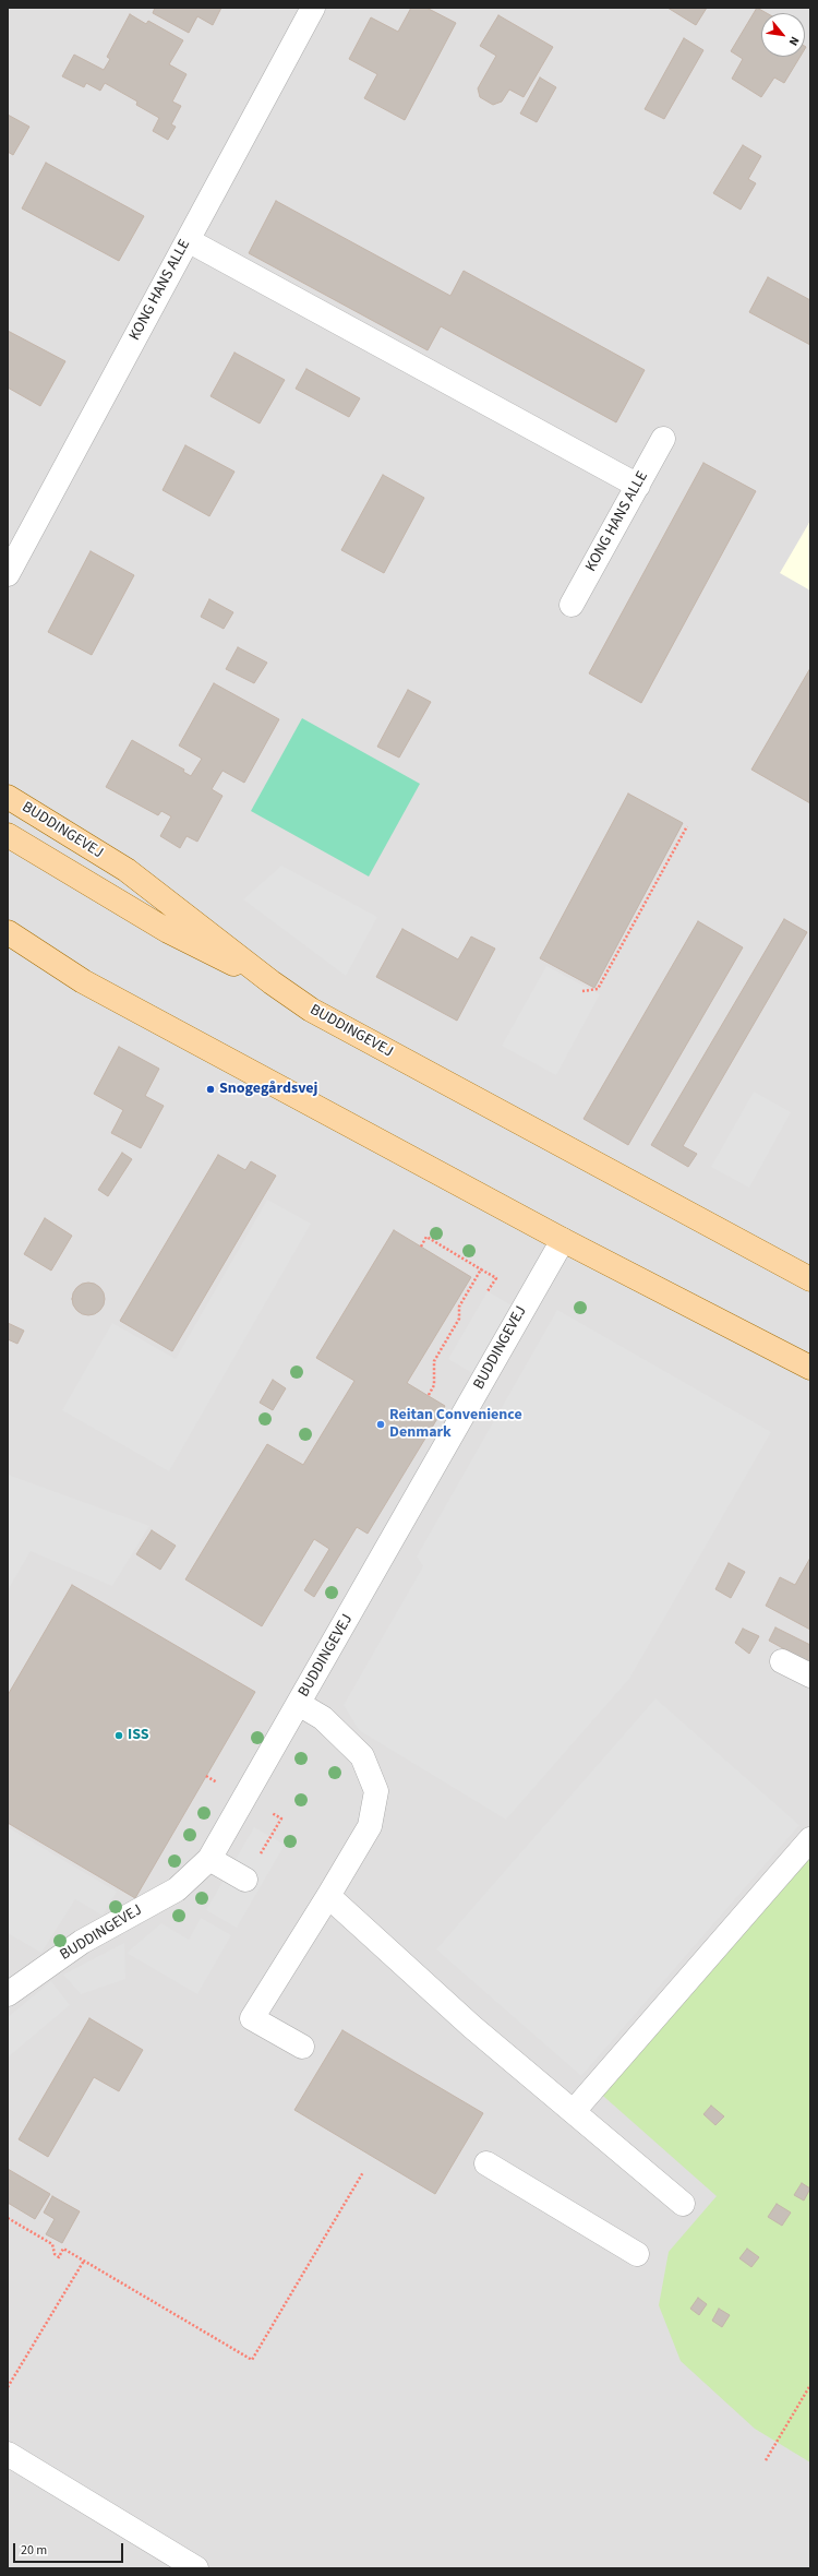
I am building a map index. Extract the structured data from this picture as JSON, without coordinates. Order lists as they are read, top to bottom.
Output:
{
  "streets": {
    "main road": ["BUDDINGEVEJ"],
    "street": ["KONG HANS ALLE"]
  },
  "places": ["Snogegårdsvej", "Reitan Convenience Denmark", "ISS"],
  "scale_bar": "20 m",
  "north": "bottom right"
}
